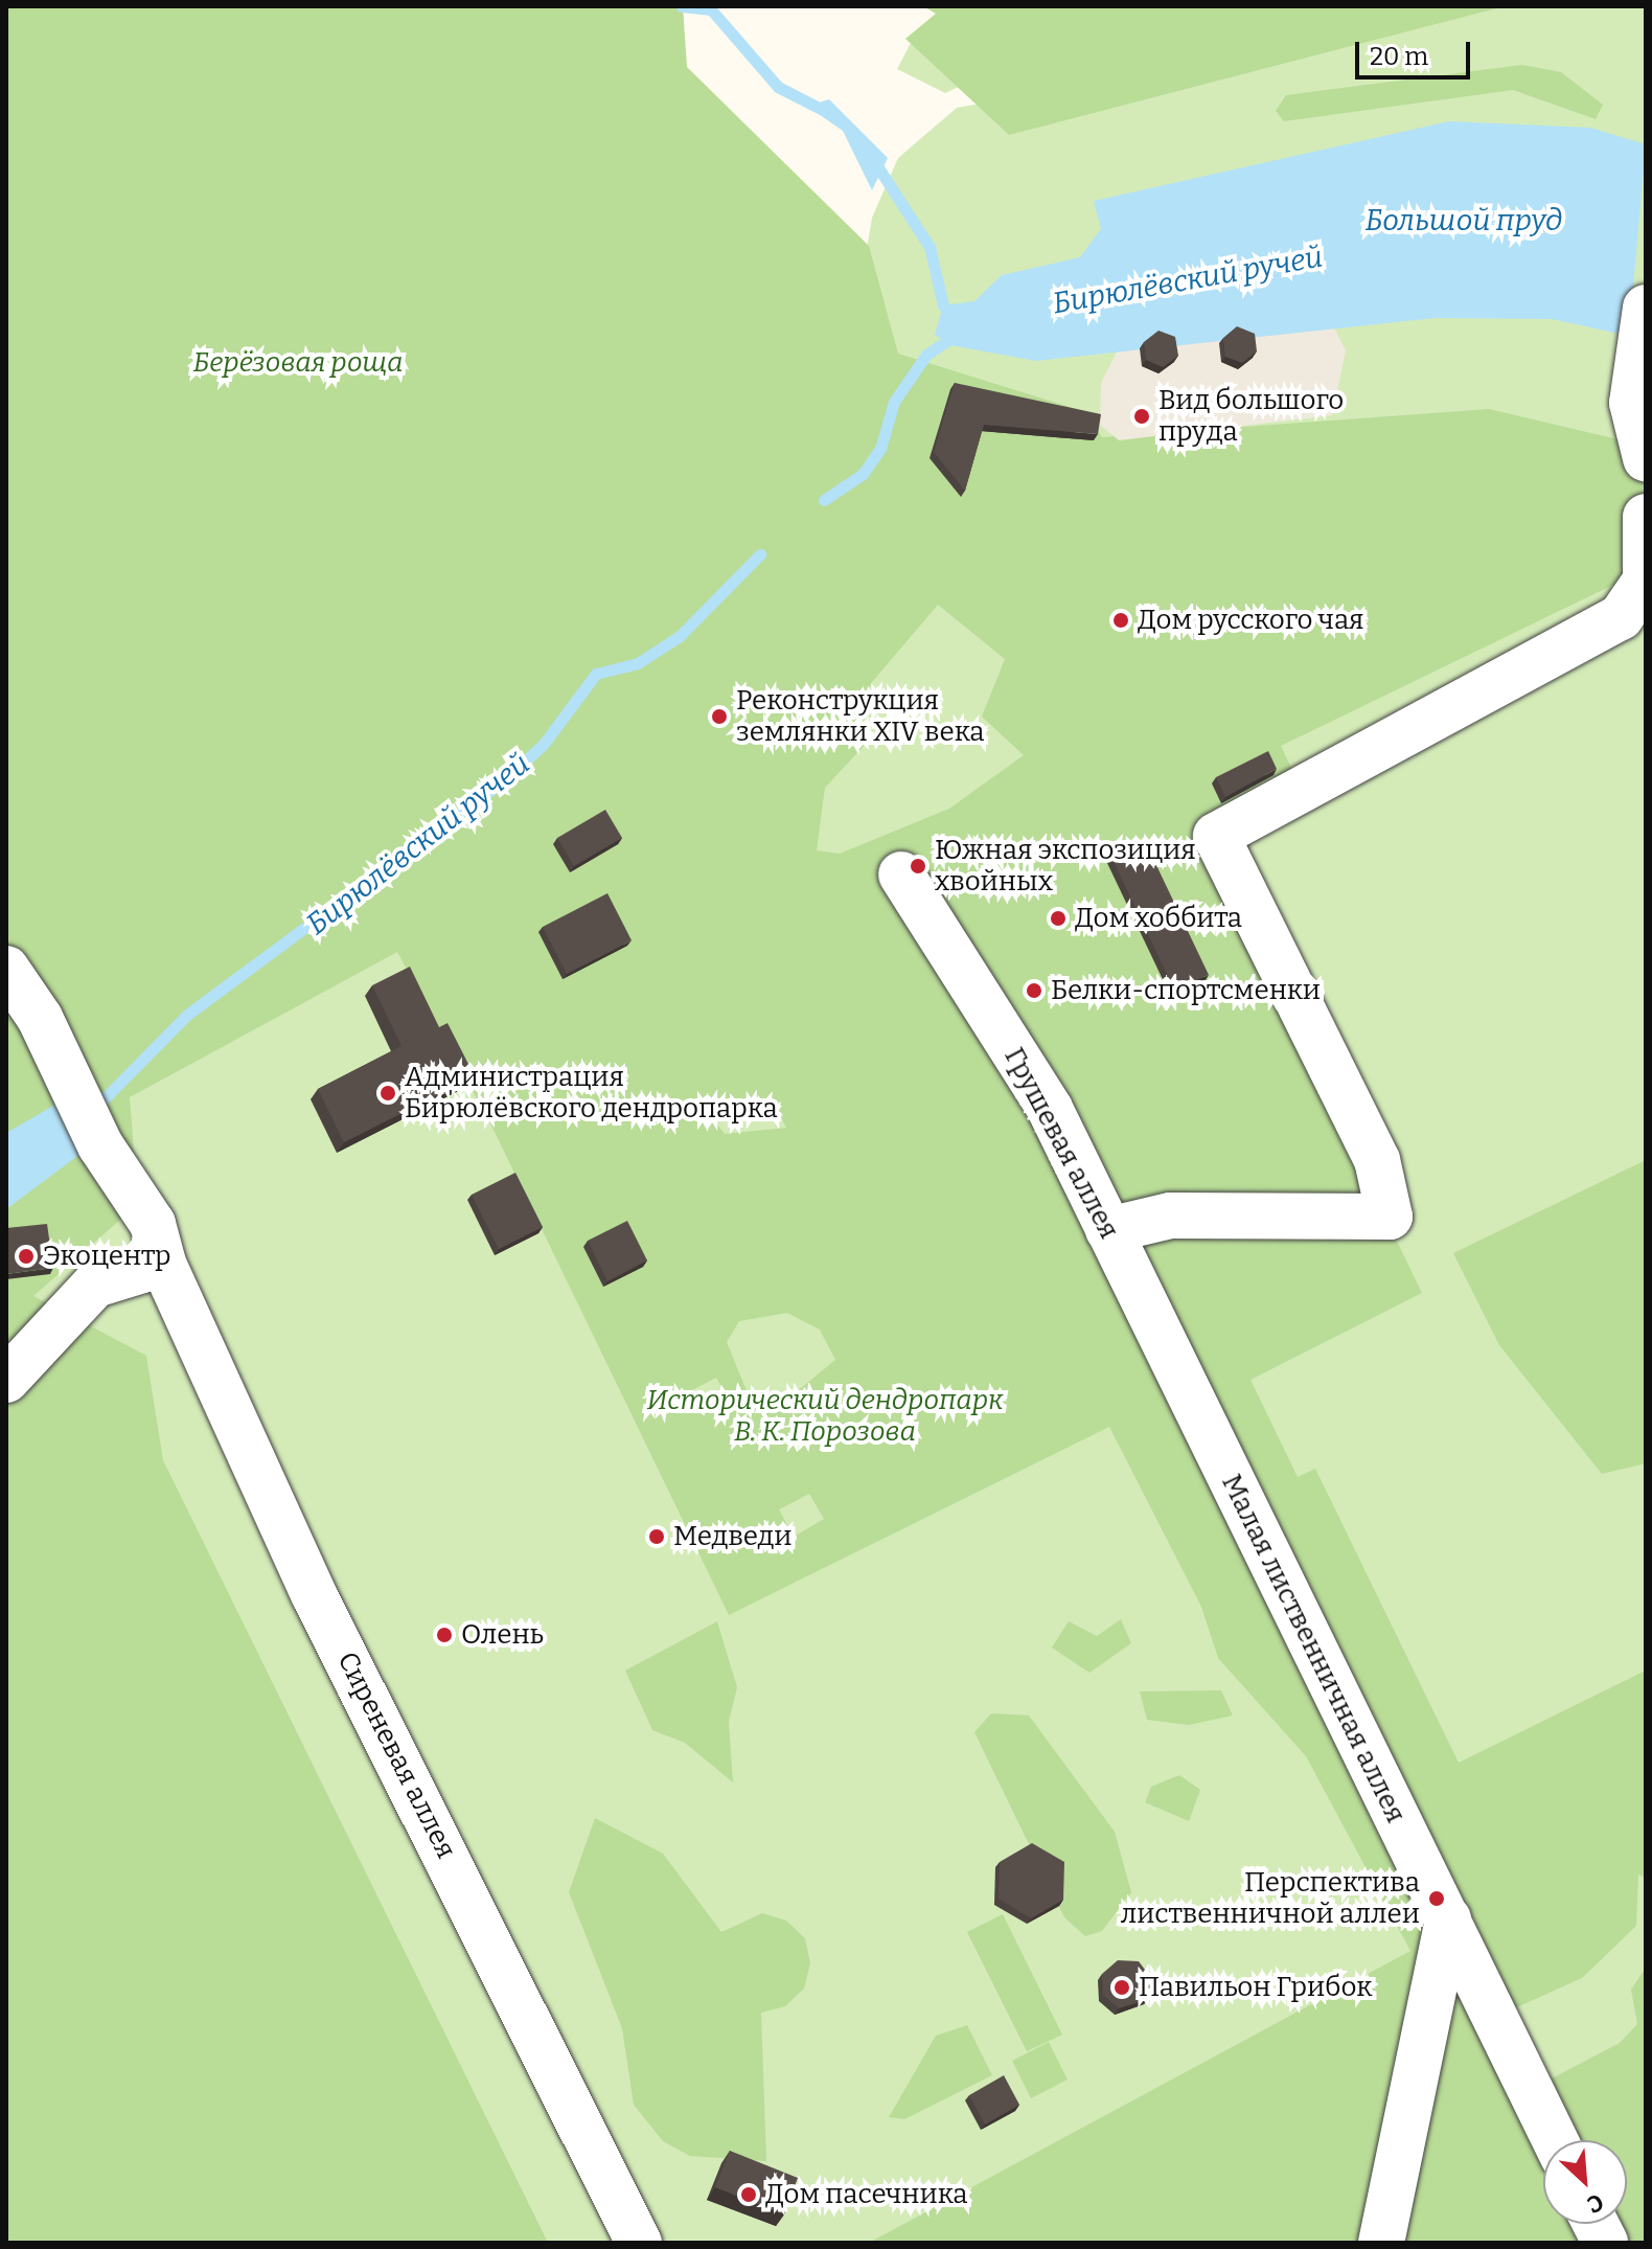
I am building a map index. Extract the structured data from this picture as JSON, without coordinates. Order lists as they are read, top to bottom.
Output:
{
  "streets": {
    "lane": ["Грушевая аллея", "Малая лиственничная аллея", "Сиреневая аллея"]
  },
  "crossings": [
    ["Грушевая аллея", "Малая лиственничная аллея"]
  ],
  "water": ["Большой пруд", "Бирюлёвский ручей"],
  "parks": ["Берёзовая роща", "Исторический дендропарк В. К. Порозова"],
  "places": [
    "Вид большого пруда",
    "Дом русского чая",
    "Реконструкция землянки XIV века",
    "Южная экспозиция хвойных",
    "Дом хоббита",
    "Белки-спортсменки",
    "Администрация Бирюлёвского дендропарка",
    "Экоцентр",
    "Медведи",
    "Олень",
    "Перспектива лиственничной аллеи",
    "Павильон Грибок",
    "Дом пасечника"
  ],
  "scale_bar": "20 m",
  "north": "bottom right"
}
